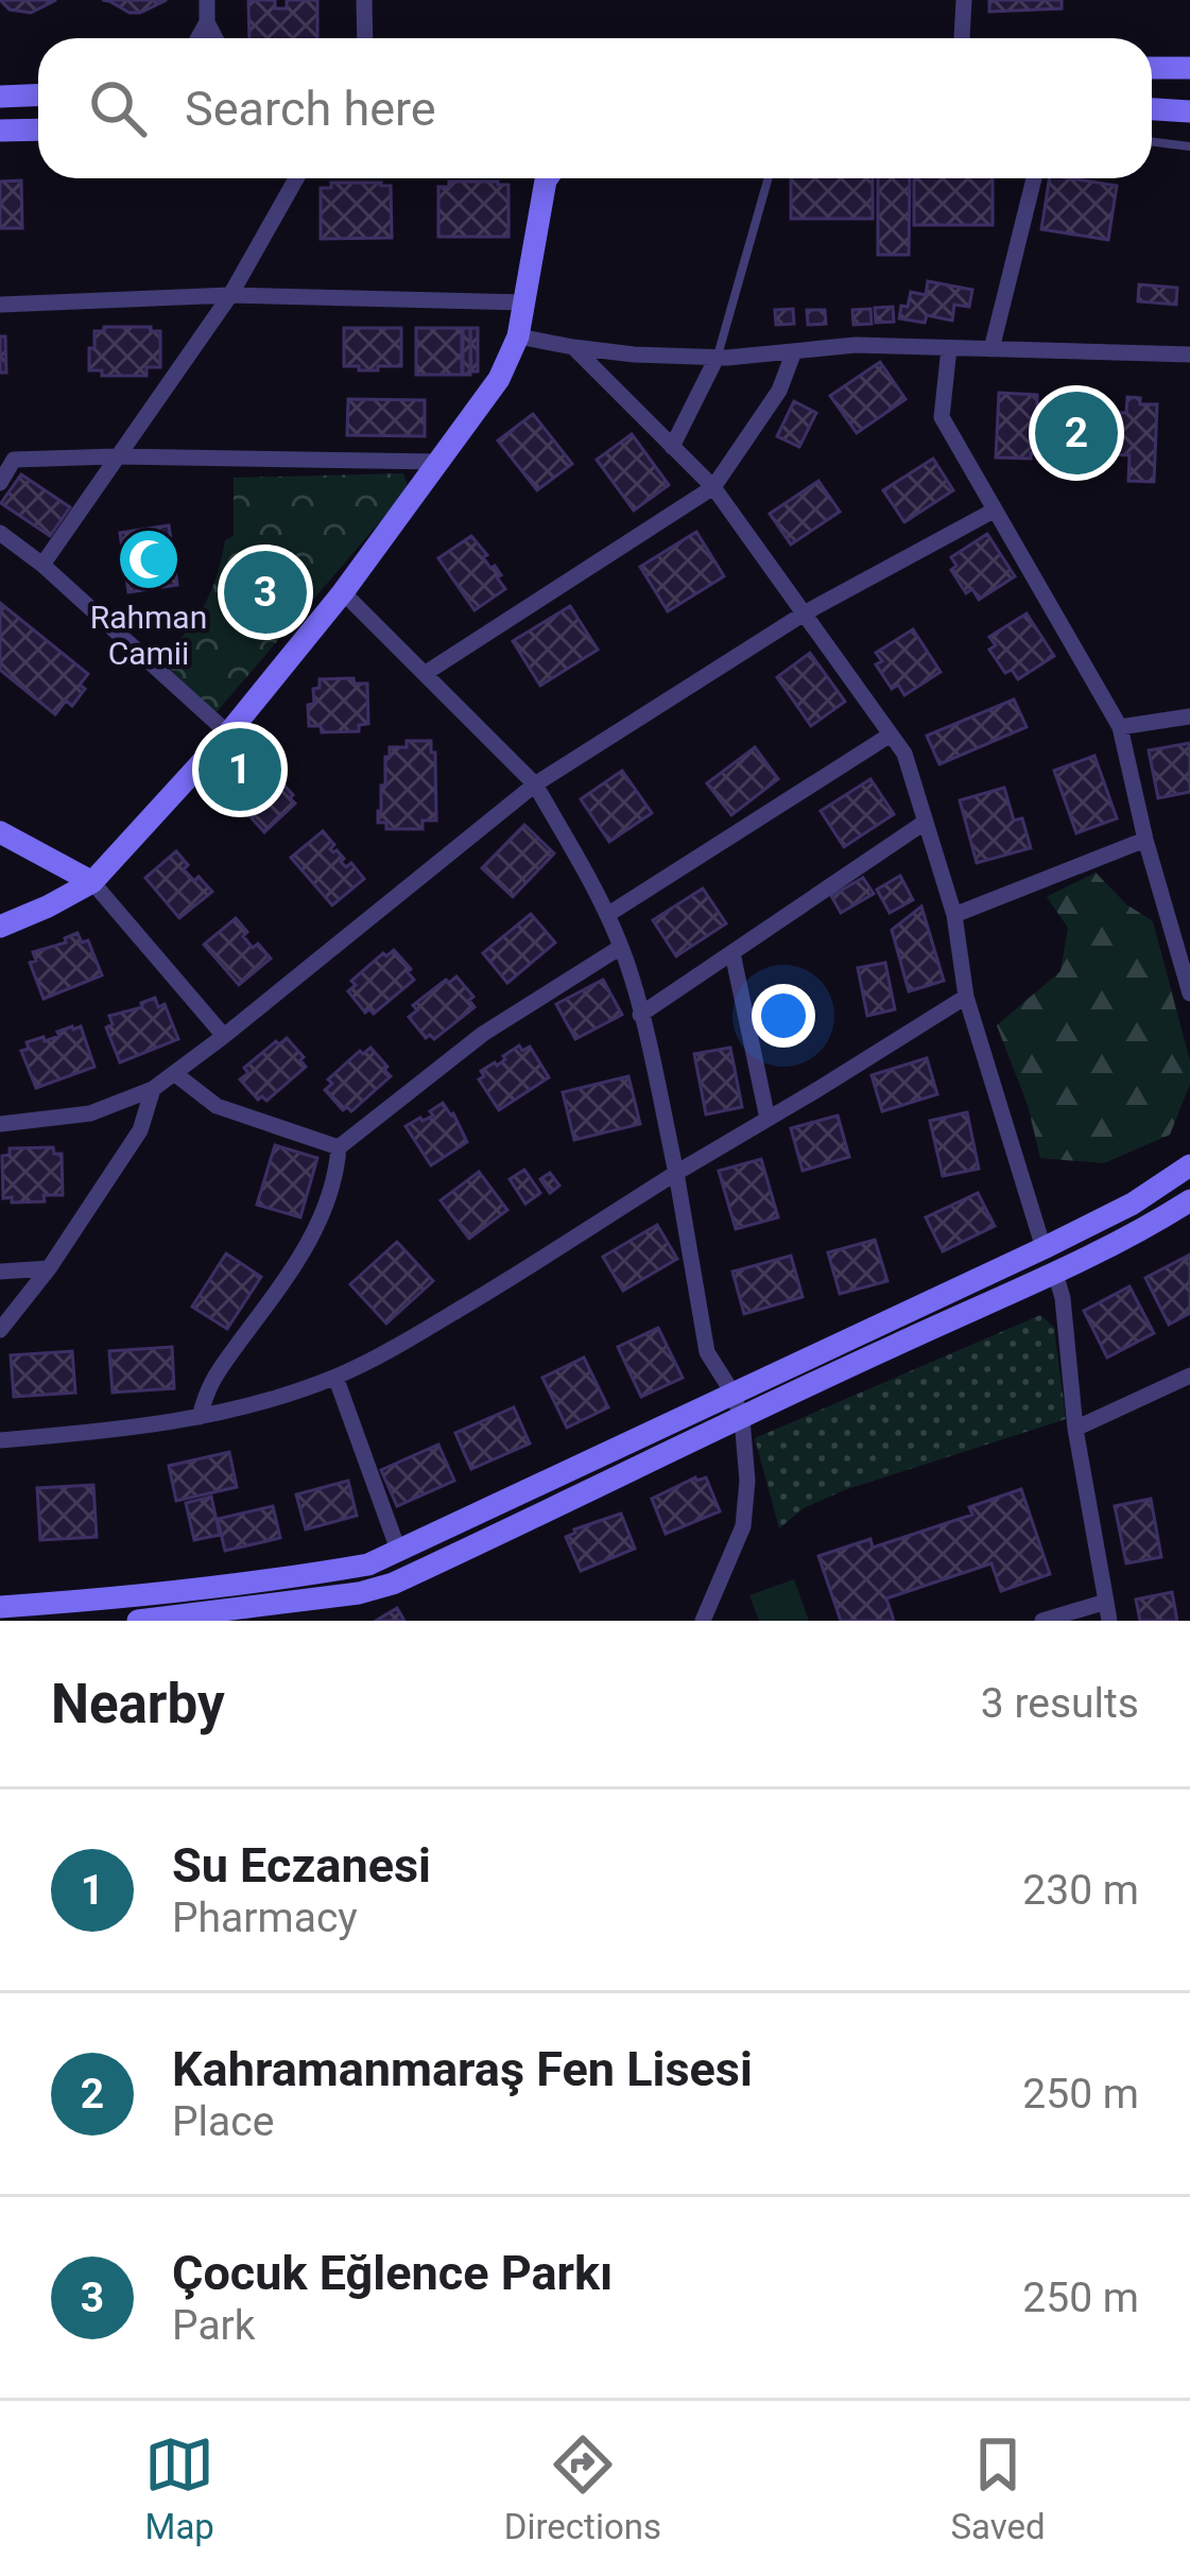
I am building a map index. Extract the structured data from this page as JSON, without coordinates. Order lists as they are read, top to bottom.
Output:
{
  "places": {
    "mosque": ["Rahman Camii"]
  },
  "page": {
    "search": "Search here",
    "pins": ["2", "3", "1"],
    "heading": ["Nearby", "3 results"],
    "list": [
      {
        "mark": "1",
        "name": "Su Eczanesi",
        "note": "Pharmacy",
        "value": "230 m"
      },
      {
        "mark": "2",
        "name": "Kahramanmaraş Fen Lisesi",
        "note": "Place",
        "value": "250 m"
      },
      {
        "mark": "3",
        "name": "Çocuk Eğlence Parkı",
        "note": "Park",
        "value": "250 m"
      }
    ],
    "nav": ["Map", "Directions", "Saved"]
  }
}
